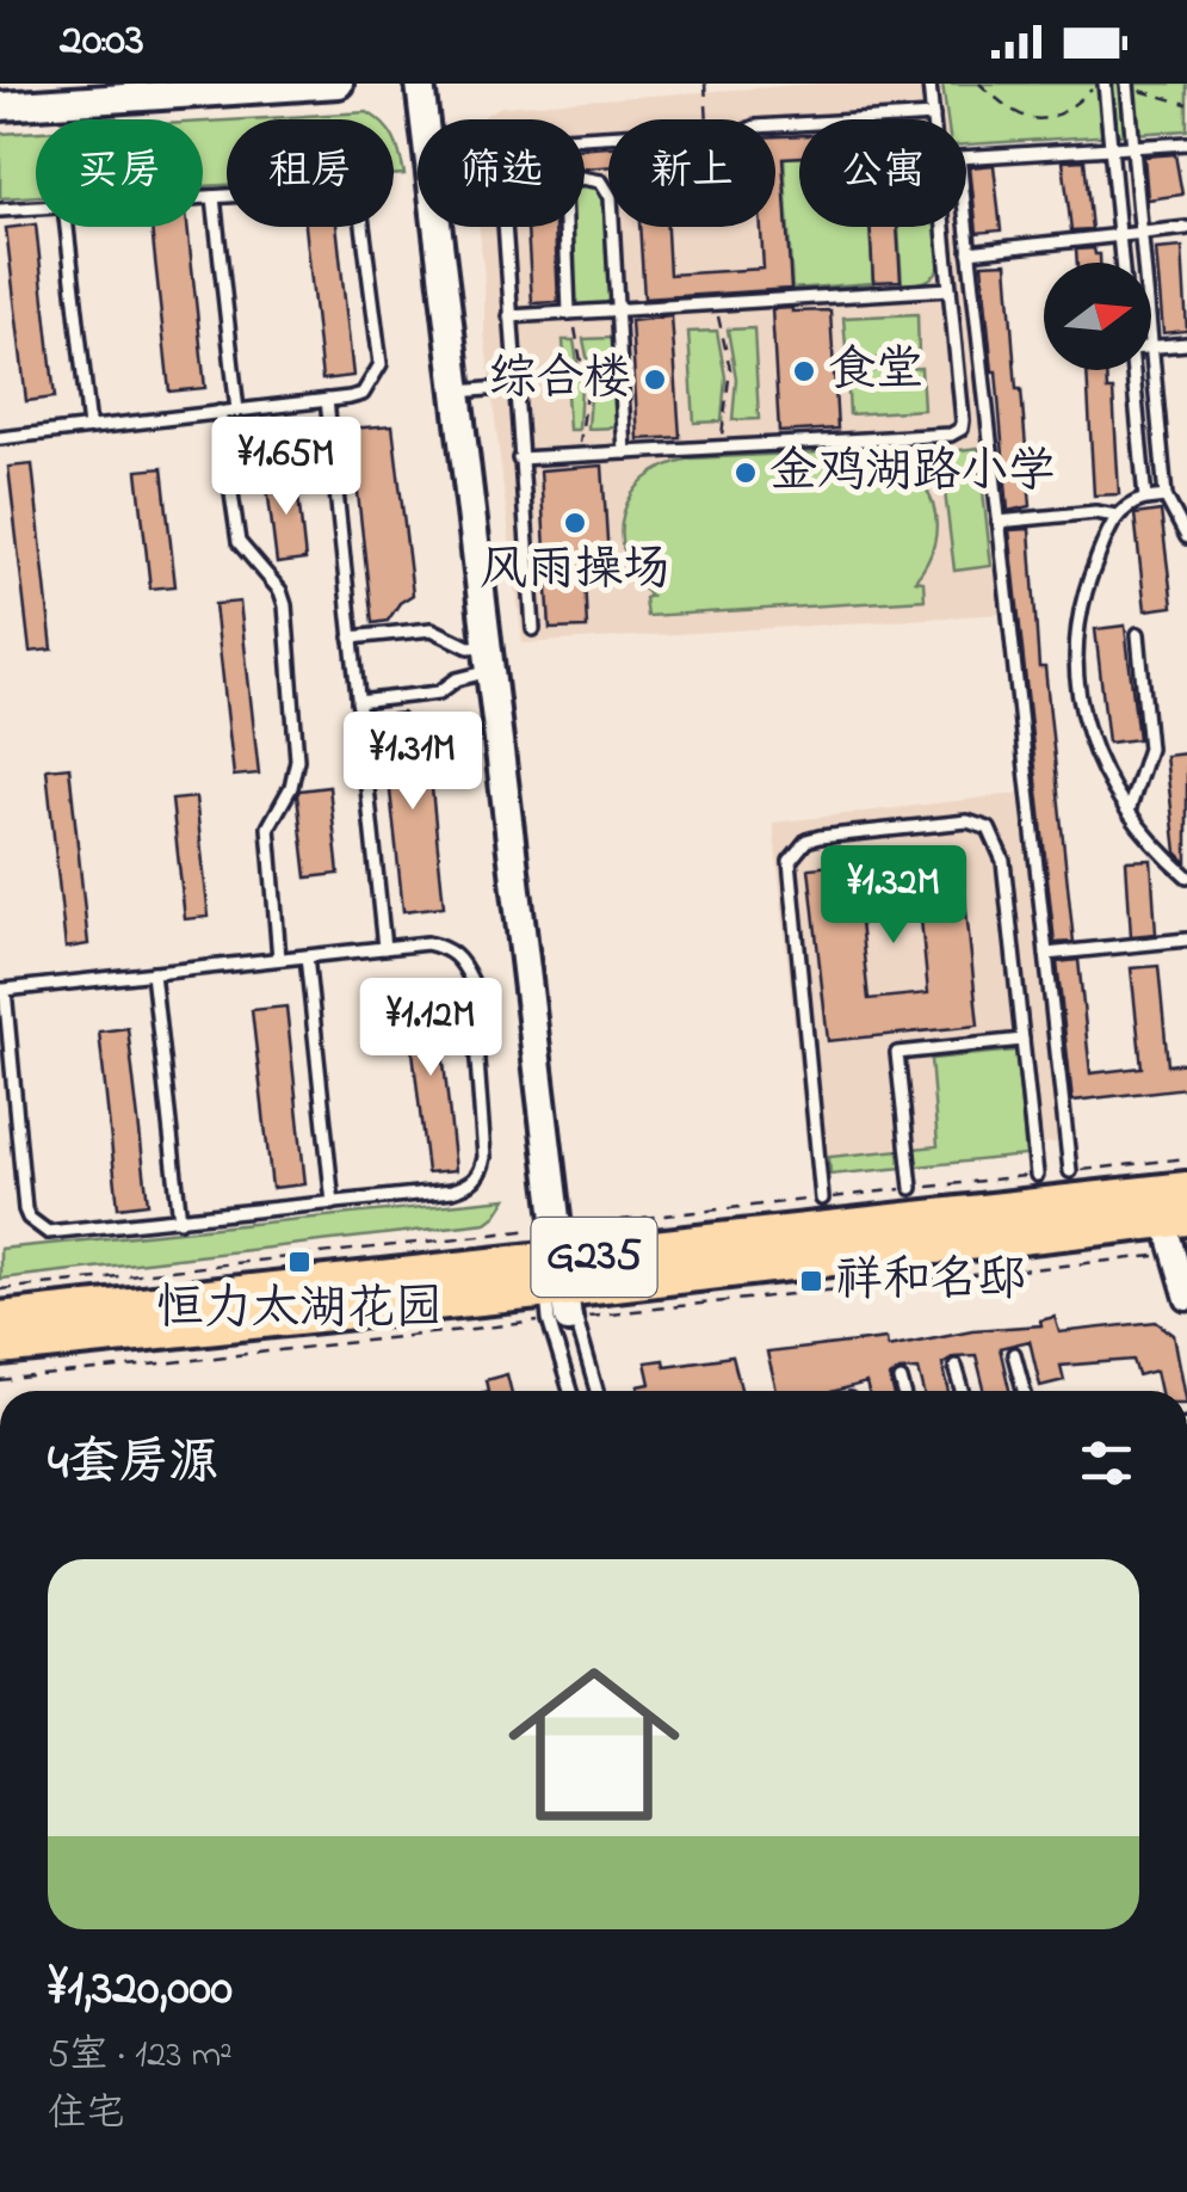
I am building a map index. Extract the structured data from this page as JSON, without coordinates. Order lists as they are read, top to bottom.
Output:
{
  "streets": {
    "highway": ["G235"]
  },
  "places": {
    "other": [
      "食堂",
      "综合楼",
      "金鸡湖路小学",
      "风雨操场"
    ],
    "transit": ["恒力太湖花园", "祥和名邸"]
  },
  "north": "right",
  "page": {
    "status": "20:03",
    "chip": [
      "买房",
      "租房",
      "筛选",
      "新上",
      "公寓"
    ],
    "price": [
      "¥1.65M",
      "¥1.31M",
      "¥1.32M",
      "¥1.12M"
    ],
    "heading": "4套房源",
    "list": [
      {
        "name": "¥1,320,000",
        "note": "5室 · 123 m² · 住宅"
      }
    ]
  }
}
